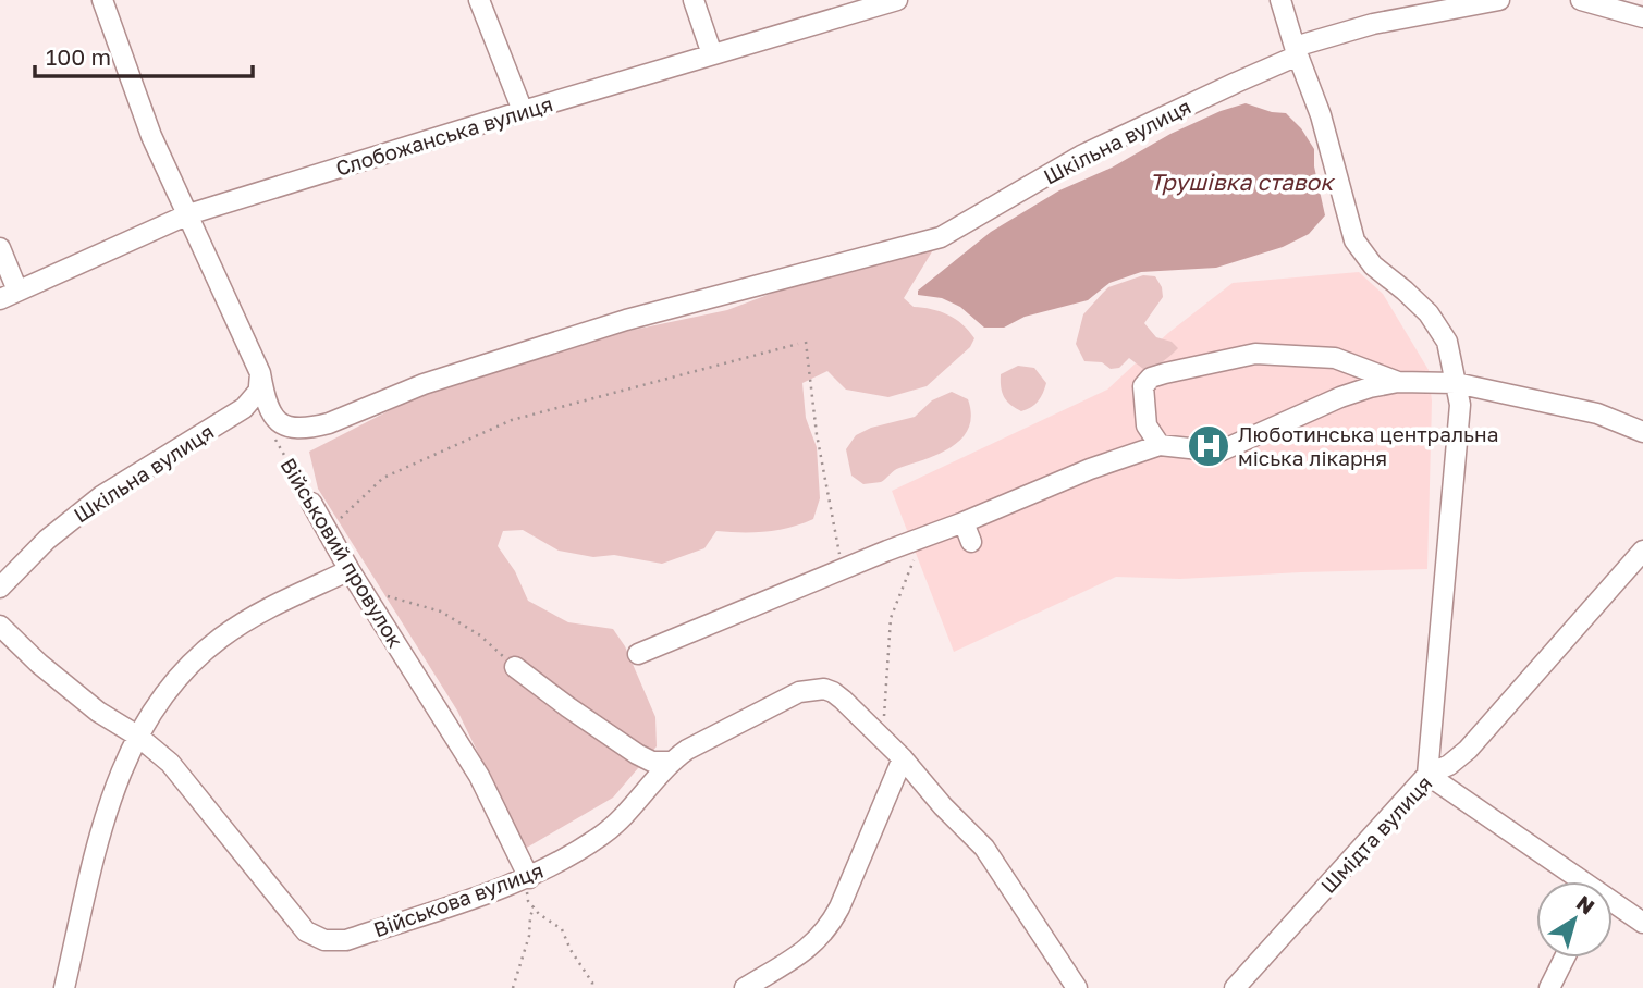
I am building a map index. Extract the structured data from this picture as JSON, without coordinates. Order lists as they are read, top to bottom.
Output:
{
  "streets": {
    "street": [
      "Слобожанська вулиця",
      "Шкільна вулиця",
      "Військовий провулок",
      "Шмідта вулиця",
      "Військова вулиця"
    ]
  },
  "crossings": [
    ["Військовий провулок", "Військова вулиця"]
  ],
  "water": ["Трушівка ставок"],
  "places": {
    "hospital": ["Люботинська центральна міська лікарня"]
  },
  "scale_bar": "100 m",
  "north": "top right"
}
